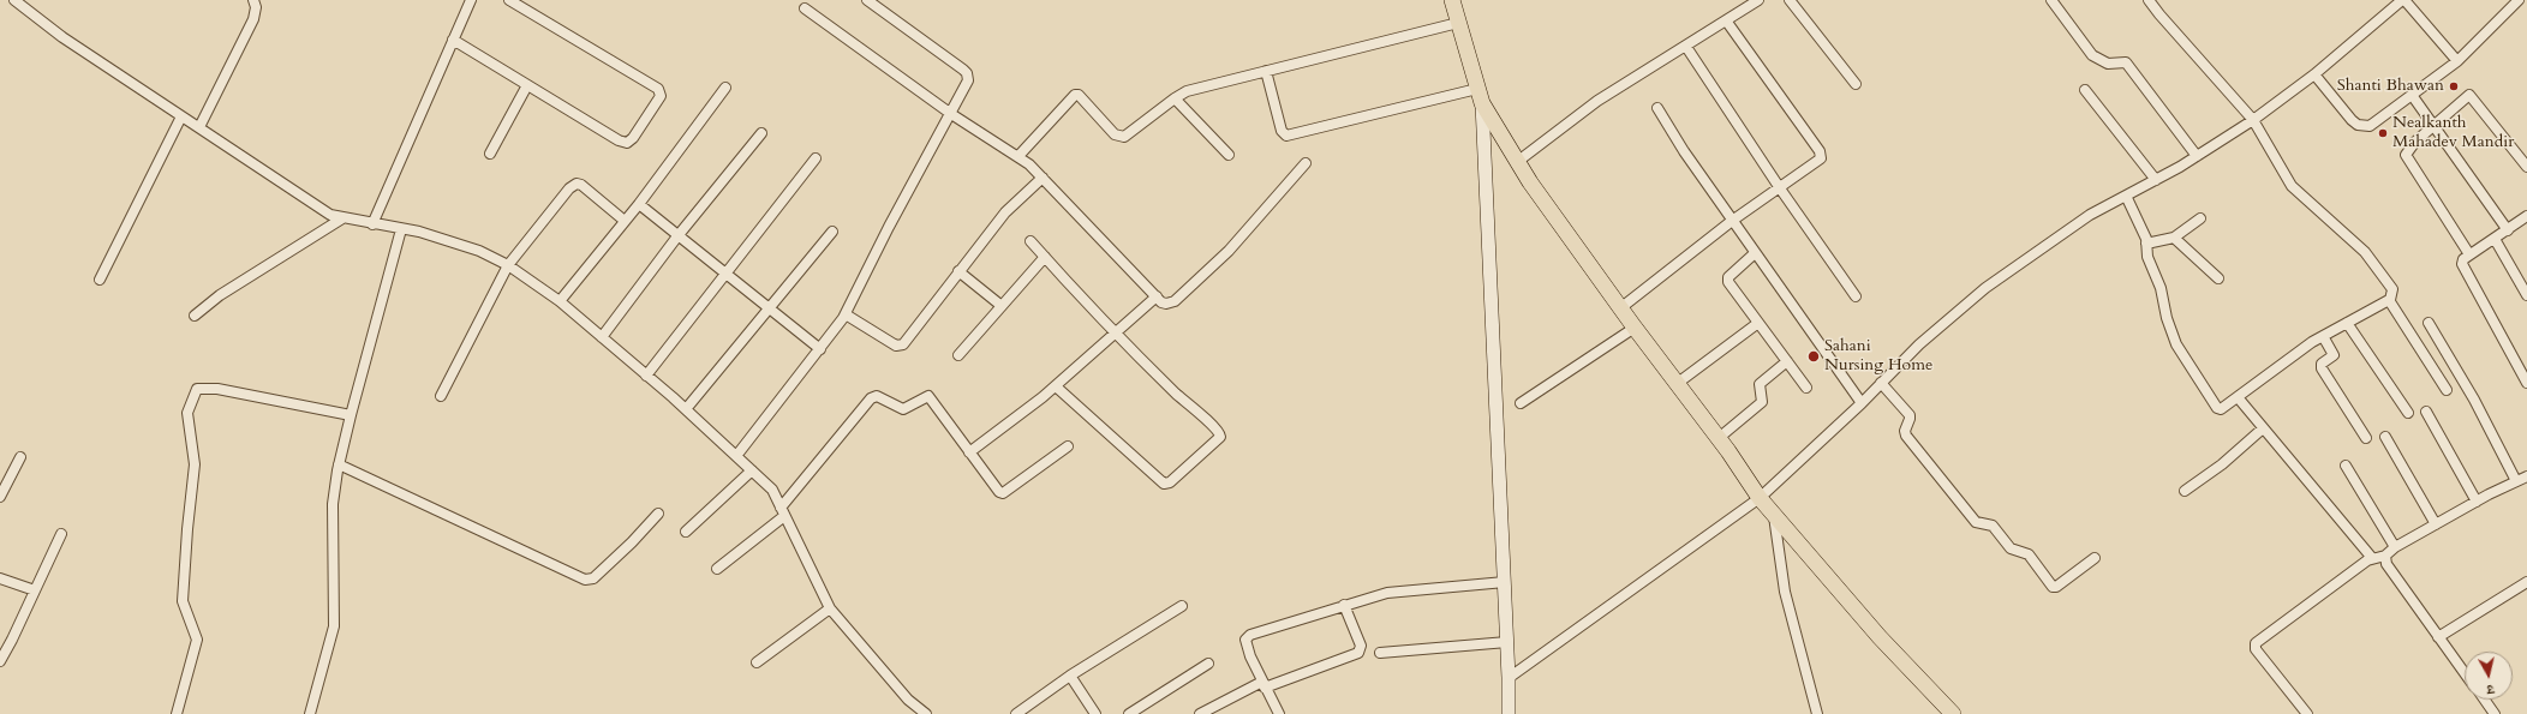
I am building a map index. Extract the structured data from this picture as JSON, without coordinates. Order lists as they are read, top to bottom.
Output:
{
  "places": ["Shanti Bhawan", "Nealkanth Mahadev Mandir", "Sahani Nursing Home"],
  "north": "bottom"
}
